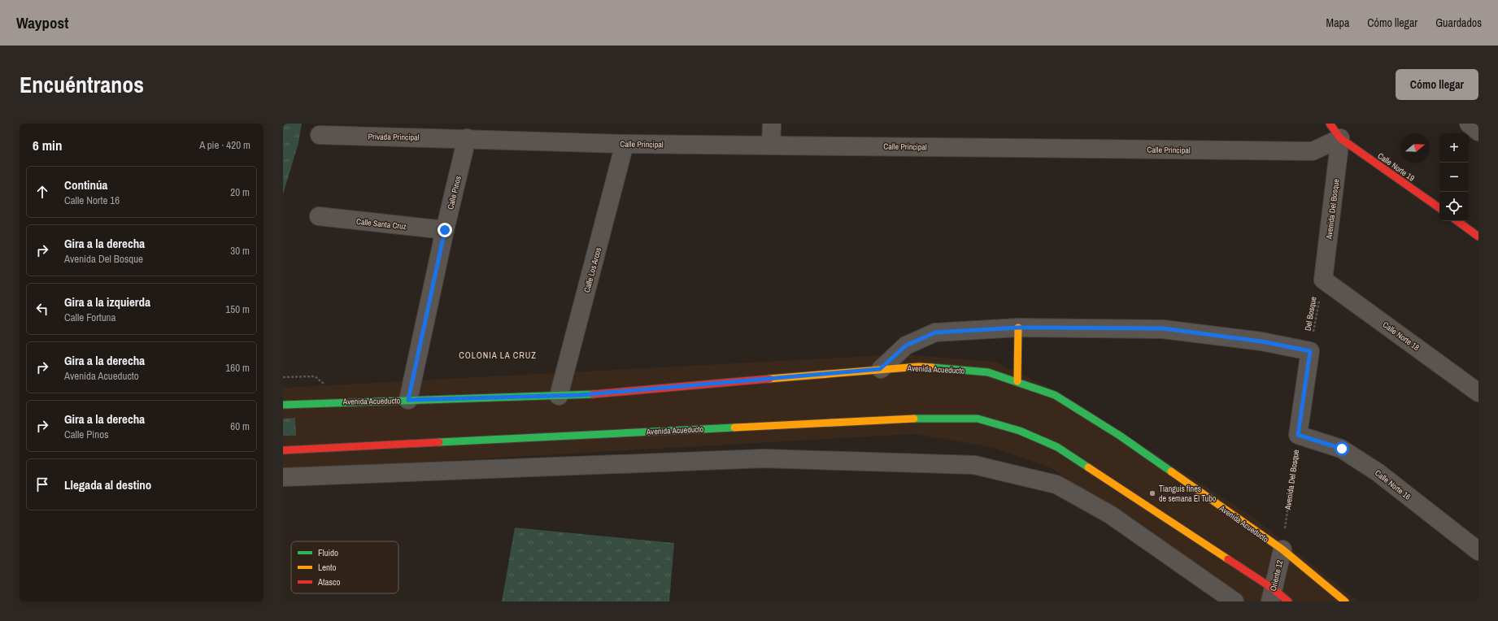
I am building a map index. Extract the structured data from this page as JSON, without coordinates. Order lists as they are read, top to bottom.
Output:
{
  "streets": {
    "street": [
      "Privada Principal",
      "Calle Principal",
      "Calle Norte 19",
      "Calle Pinos",
      "Avenida Del Bosque",
      "Calle Santa Cruz",
      "Calle Los Arcos",
      "Calle Norte 18",
      "Avenida Acueducto",
      "Calle Norte 16",
      "Oriente 12"
    ],
    "path": ["Del Bosque"]
  },
  "crossings": [
    ["Privada Principal", "Calle Principal"],
    ["Privada Principal", "Calle Pinos"],
    ["Calle Principal", "Calle Norte 19"],
    ["Calle Principal", "Calle Pinos"],
    ["Calle Principal", "Avenida Del Bosque"],
    ["Calle Principal", "Calle Los Arcos"],
    ["Calle Norte 19", "Avenida Del Bosque"],
    ["Calle Pinos", "Calle Santa Cruz"],
    ["Calle Pinos", "Avenida Acueducto"],
    ["Avenida Del Bosque", "Del Bosque"],
    ["Avenida Del Bosque", "Calle Norte 18"],
    ["Avenida Del Bosque", "Avenida Acueducto"],
    ["Avenida Del Bosque", "Calle Norte 16"],
    ["Avenida Del Bosque", "Oriente 12"],
    ["Calle Los Arcos", "Avenida Acueducto"],
    ["Del Bosque", "Calle Norte 18"],
    ["Avenida Acueducto", "Oriente 12"]
  ],
  "districts": ["COLONIA LA CRUZ"],
  "places": ["Tianguis fines de semana El Tubo"],
  "legend": ["Fluido", "Lento", "Atasco"],
  "north": "right",
  "page": {
    "header": "Waypost",
    "nav": ["Mapa", "Cómo llegar", "Guardados"],
    "title": "Encuéntranos",
    "buttons": "Cómo llegar",
    "heading": ["6 min", "A pie · 420 m"],
    "map_buttons": ["+", "−"],
    "list": [
      ["Continúa", "Calle Norte 16", "20 m"],
      ["Gira a la derecha", "Avenida Del Bosque", "30 m"],
      ["Gira a la izquierda", "Calle Fortuna", "150 m"],
      ["Gira a la derecha", "Avenida Acueducto", "160 m"],
      ["Gira a la derecha", "Calle Pinos", "60 m"],
      "Llegada al destino"
    ]
  }
}
